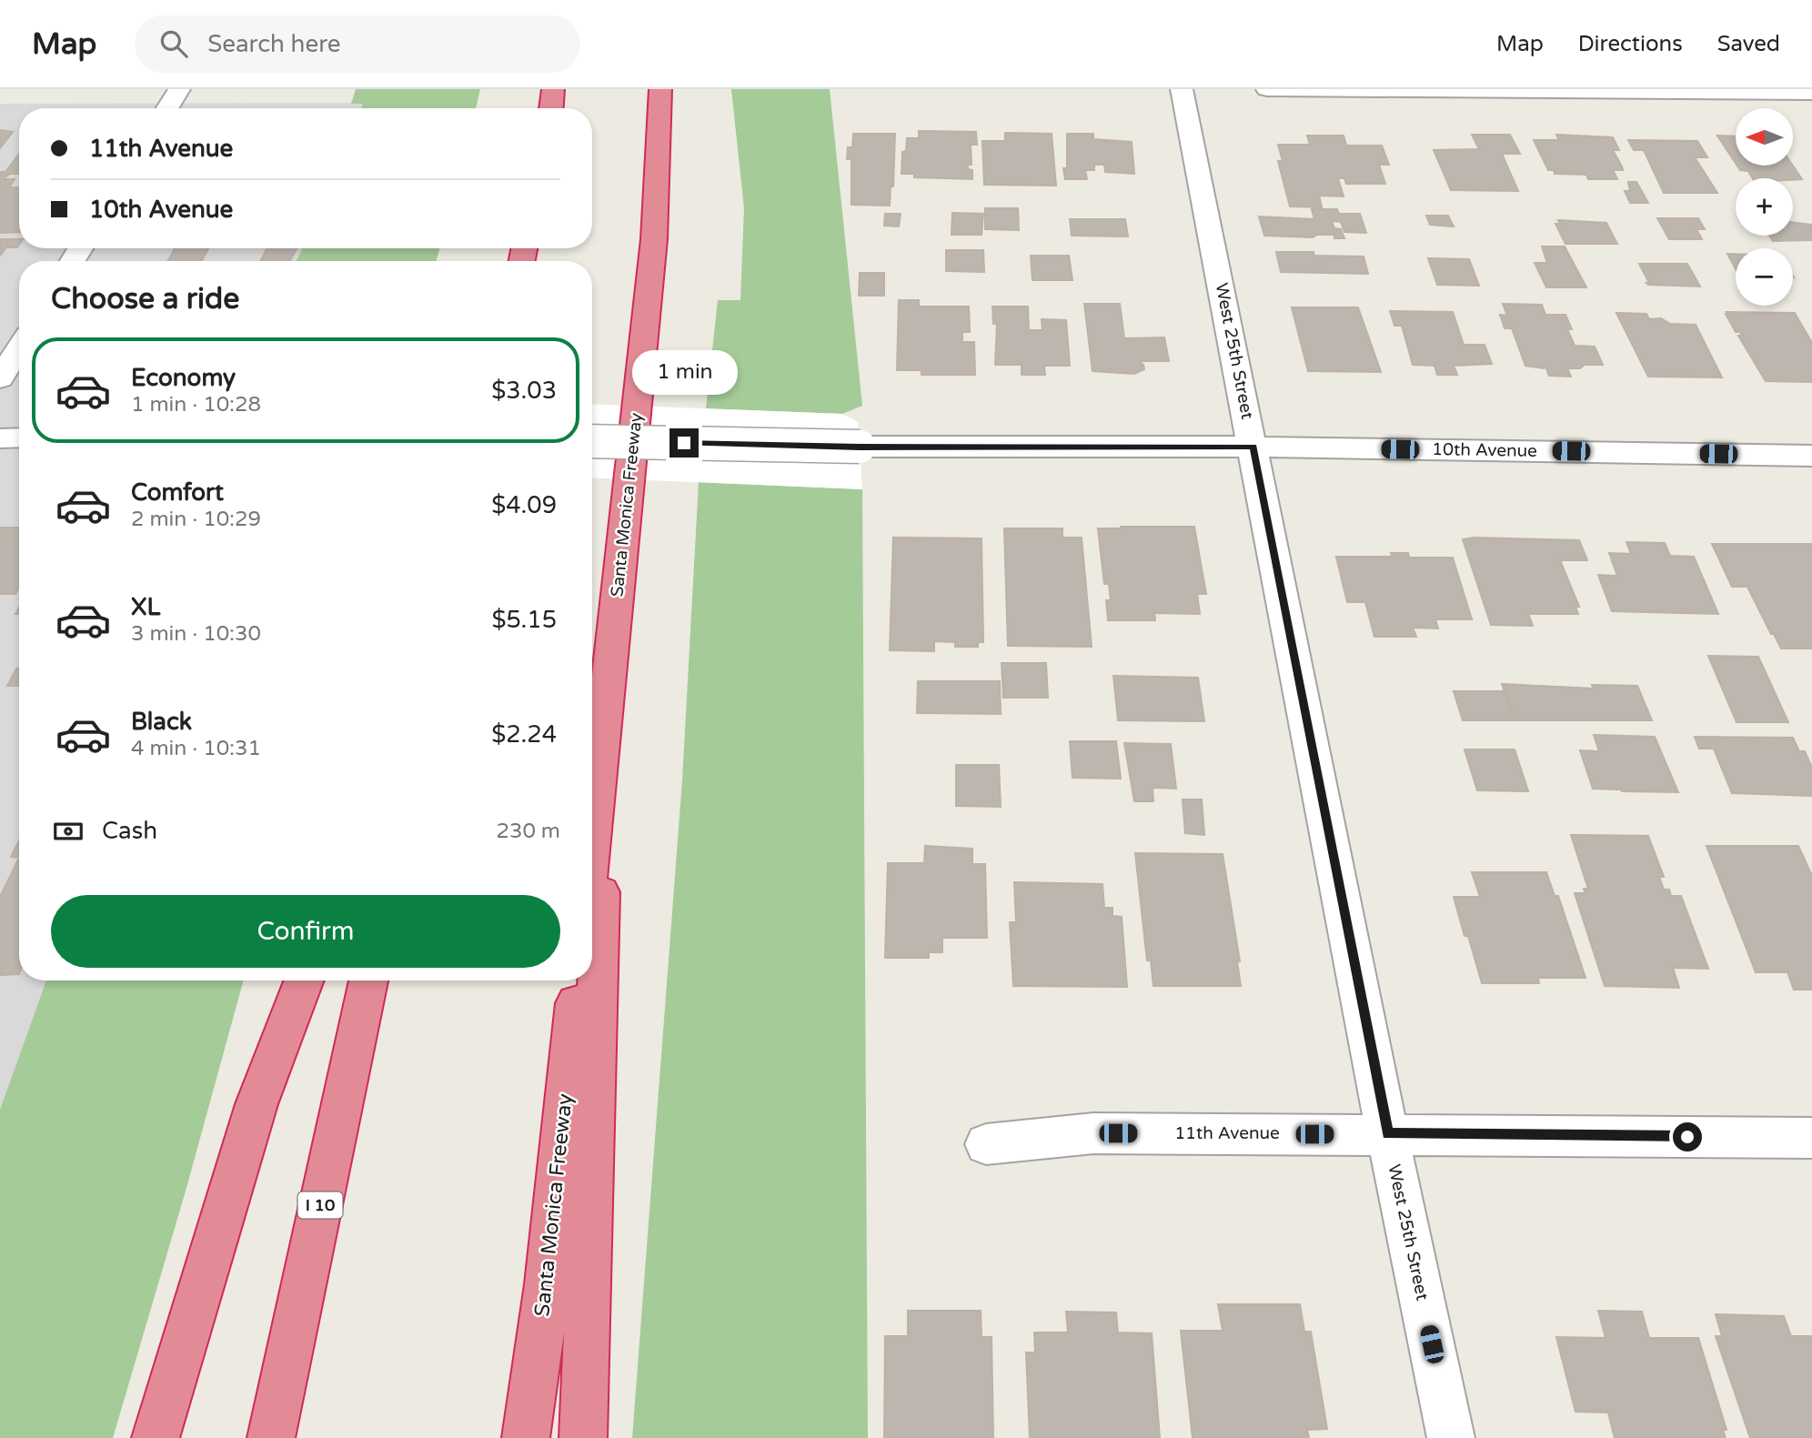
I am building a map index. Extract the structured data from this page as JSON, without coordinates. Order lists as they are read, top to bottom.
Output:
{
  "streets": {
    "highway": ["Santa Monica Freeway", "I 10"],
    "street": ["West 25th Street", "10th Avenue", "11th Avenue"]
  },
  "crossings": [
    ["West 25th Street", "10th Avenue"],
    ["West 25th Street", "11th Avenue"]
  ],
  "north": "left",
  "page": {
    "header": "Map",
    "search": "Search here",
    "nav": ["Map", "Directions", "Saved"],
    "map_buttons": ["+", "−"],
    "banner": ["11th Avenue", "10th Avenue"],
    "heading": "Choose a ride",
    "list": [
      {
        "name": "Economy",
        "note": "1 min · 10:28",
        "value": "$3.03"
      },
      {
        "name": "Comfort",
        "note": "2 min · 10:29",
        "value": "$4.09"
      },
      {
        "name": "XL",
        "note": "3 min · 10:30",
        "value": "$5.15"
      },
      {
        "name": "Black",
        "note": "4 min · 10:31",
        "value": "$2.24"
      }
    ],
    "bubble": "1 min",
    "pay": ["Cash", "230 m"],
    "buttons": "Confirm"
  }
}
